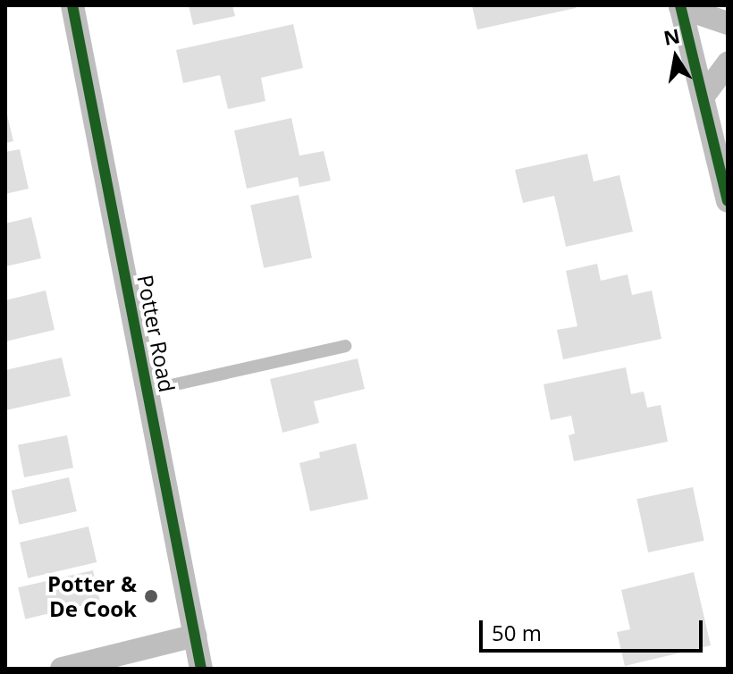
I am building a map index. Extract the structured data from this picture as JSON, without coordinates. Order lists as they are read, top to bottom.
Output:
{
  "streets": {
    "street": ["Potter Road"]
  },
  "places": ["Potter & De Cook"],
  "scale_bar": "50 m",
  "north": "top"
}
